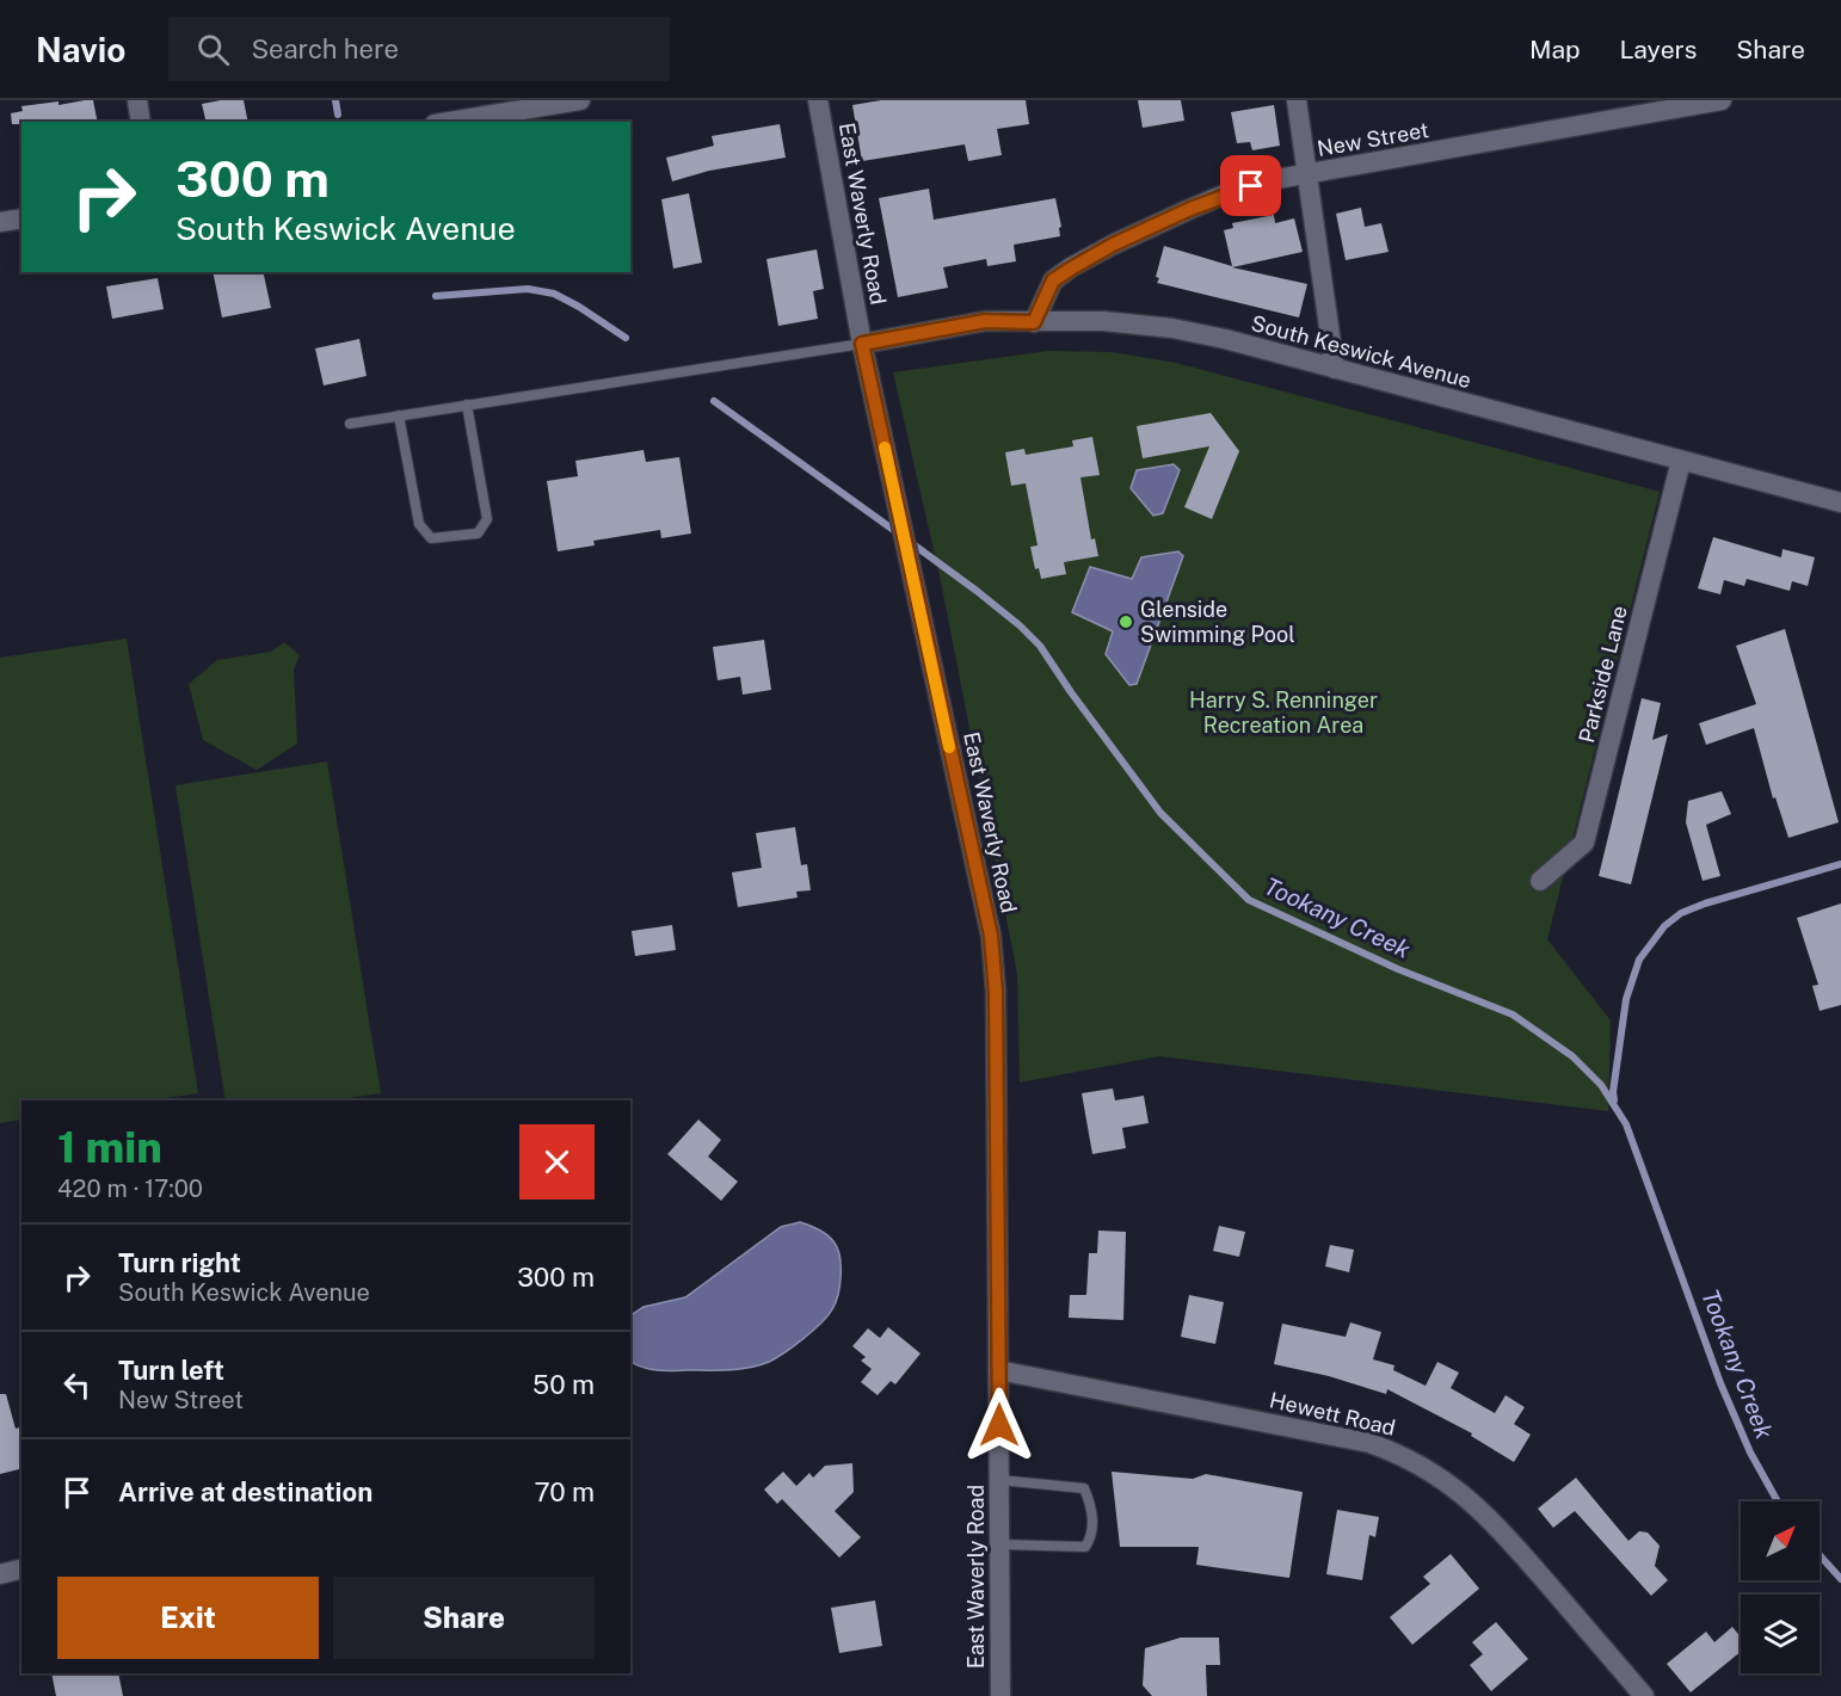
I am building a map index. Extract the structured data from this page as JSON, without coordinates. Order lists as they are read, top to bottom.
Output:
{
  "streets": {
    "street": [
      "New Street",
      "East Waverly Road",
      "South Keswick Avenue",
      "Parkside Lane",
      "Hewett Road"
    ]
  },
  "crossings": [
    ["New Street", "South Keswick Avenue"],
    ["East Waverly Road", "South Keswick Avenue"],
    ["East Waverly Road", "Hewett Road"],
    ["South Keswick Avenue", "Parkside Lane"]
  ],
  "water": ["Tookany Creek"],
  "parks": ["Harry S. Renninger Recreation Area"],
  "places": ["Glenside Swimming Pool"],
  "north": "top right",
  "page": {
    "header": "Navio",
    "search": "Search here",
    "nav": ["Map", "Layers", "Share"],
    "turn": ["300 m", "South Keswick Avenue"],
    "heading": ["1 min", "420 m · 17:00"],
    "list": [
      {
        "name": "Turn right",
        "note": "South Keswick Avenue",
        "value": "300 m"
      },
      {
        "name": "Turn left",
        "note": "New Street",
        "value": "50 m"
      },
      {
        "name": "Arrive at destination",
        "value": "70 m"
      }
    ],
    "buttons": ["Exit", "Share"]
  }
}
